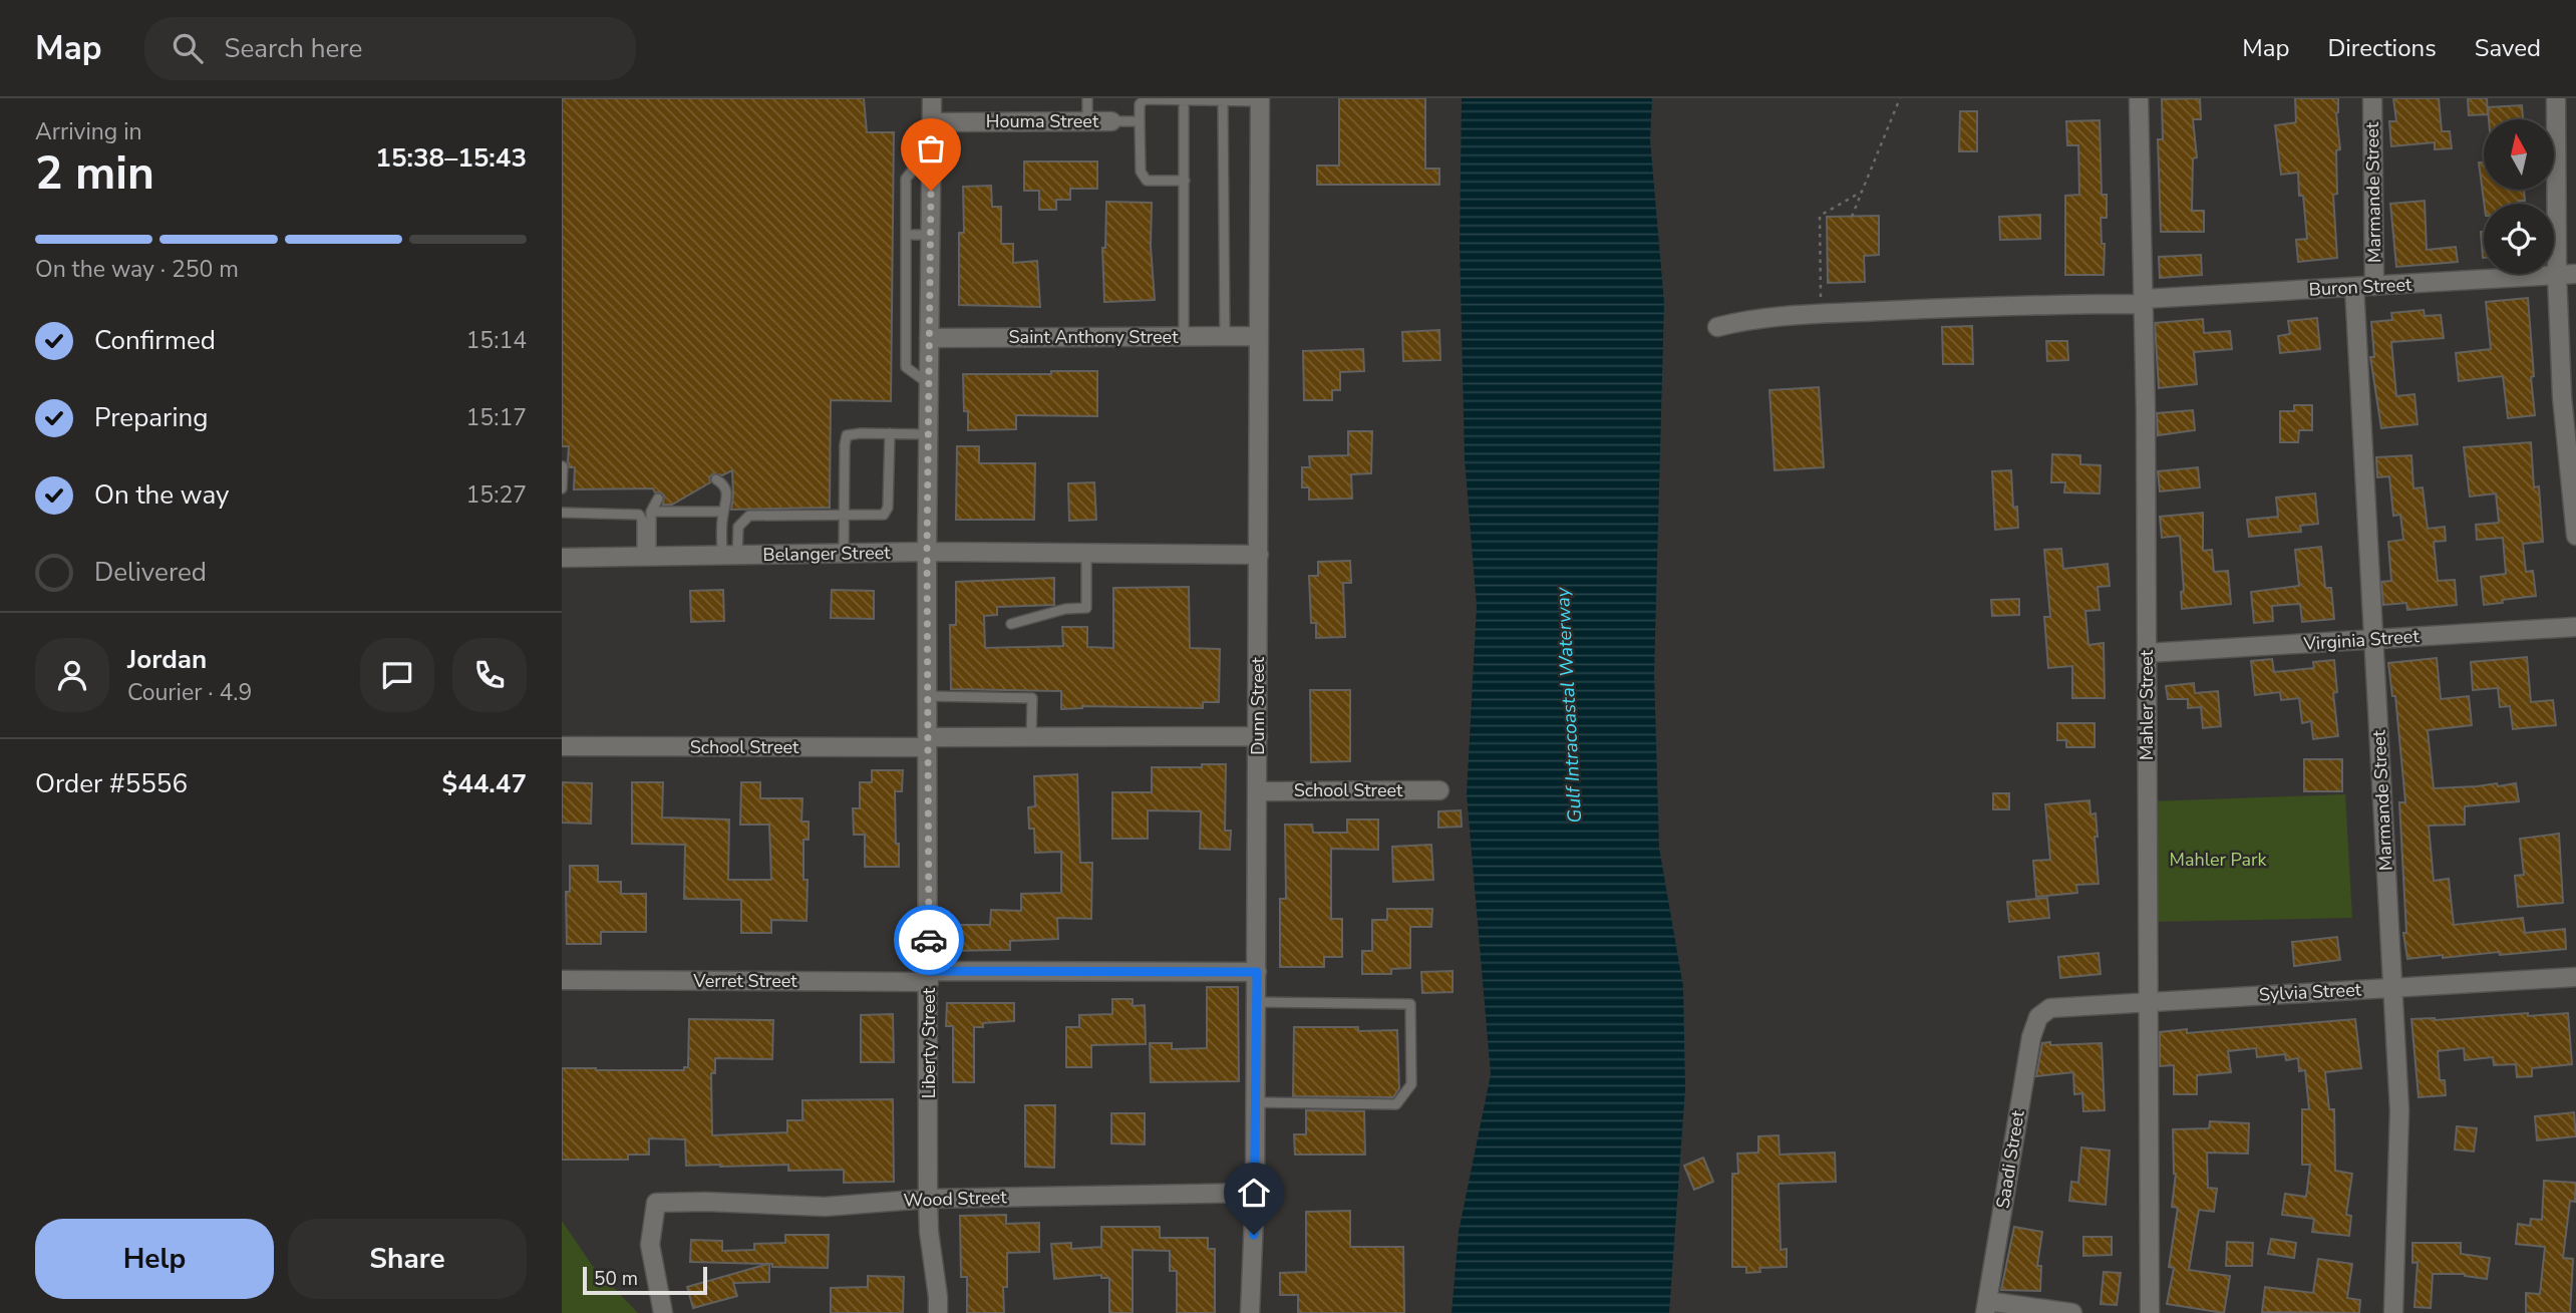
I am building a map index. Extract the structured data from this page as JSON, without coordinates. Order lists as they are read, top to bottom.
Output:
{
  "streets": {
    "street": [
      "Houma Street",
      "Marmande Street",
      "Buron Street",
      "Saint Anthony Street",
      "Belanger Street",
      "Virginia Street",
      "Mahler Street",
      "Dunn Street",
      "School Street",
      "Verret Street",
      "Sylvia Street",
      "Liberty Street",
      "Saadi Street",
      "Wood Street"
    ]
  },
  "crossings": [
    ["Houma Street", "Liberty Street"],
    ["Marmande Street", "Buron Street"],
    ["Marmande Street", "Virginia Street"],
    ["Marmande Street", "Sylvia Street"],
    ["Buron Street", "Mahler Street"],
    ["Saint Anthony Street", "Dunn Street"],
    ["Saint Anthony Street", "Liberty Street"],
    ["Belanger Street", "Dunn Street"],
    ["Belanger Street", "Liberty Street"],
    ["Virginia Street", "Mahler Street"],
    ["Mahler Street", "Sylvia Street"],
    ["Dunn Street", "School Street"],
    ["Dunn Street", "Verret Street"],
    ["Dunn Street", "Wood Street"],
    ["School Street", "Liberty Street"],
    ["Verret Street", "Liberty Street"],
    ["Sylvia Street", "Saadi Street"],
    ["Liberty Street", "Wood Street"]
  ],
  "water": ["Gulf Intracoastal Waterway"],
  "parks": ["Mahler Park"],
  "scale_bar": "50 m",
  "north": "top",
  "page": {
    "header": "Map",
    "search": "Search here",
    "nav": ["Map", "Directions", "Saved"],
    "heading": ["2 min", "Arriving in", "15:38–15:43"],
    "panel": [
      "Jordan",
      "Courier · 4.9",
      "Order #5556",
      "$44.47"
    ],
    "bar": "On the way · 250 m",
    "list": [
      ["Confirmed", "15:14"],
      ["Preparing", "15:17"],
      ["On the way", "15:27"],
      "Delivered"
    ],
    "buttons": ["Help", "Share"],
    "scale": "50 m"
  }
}
